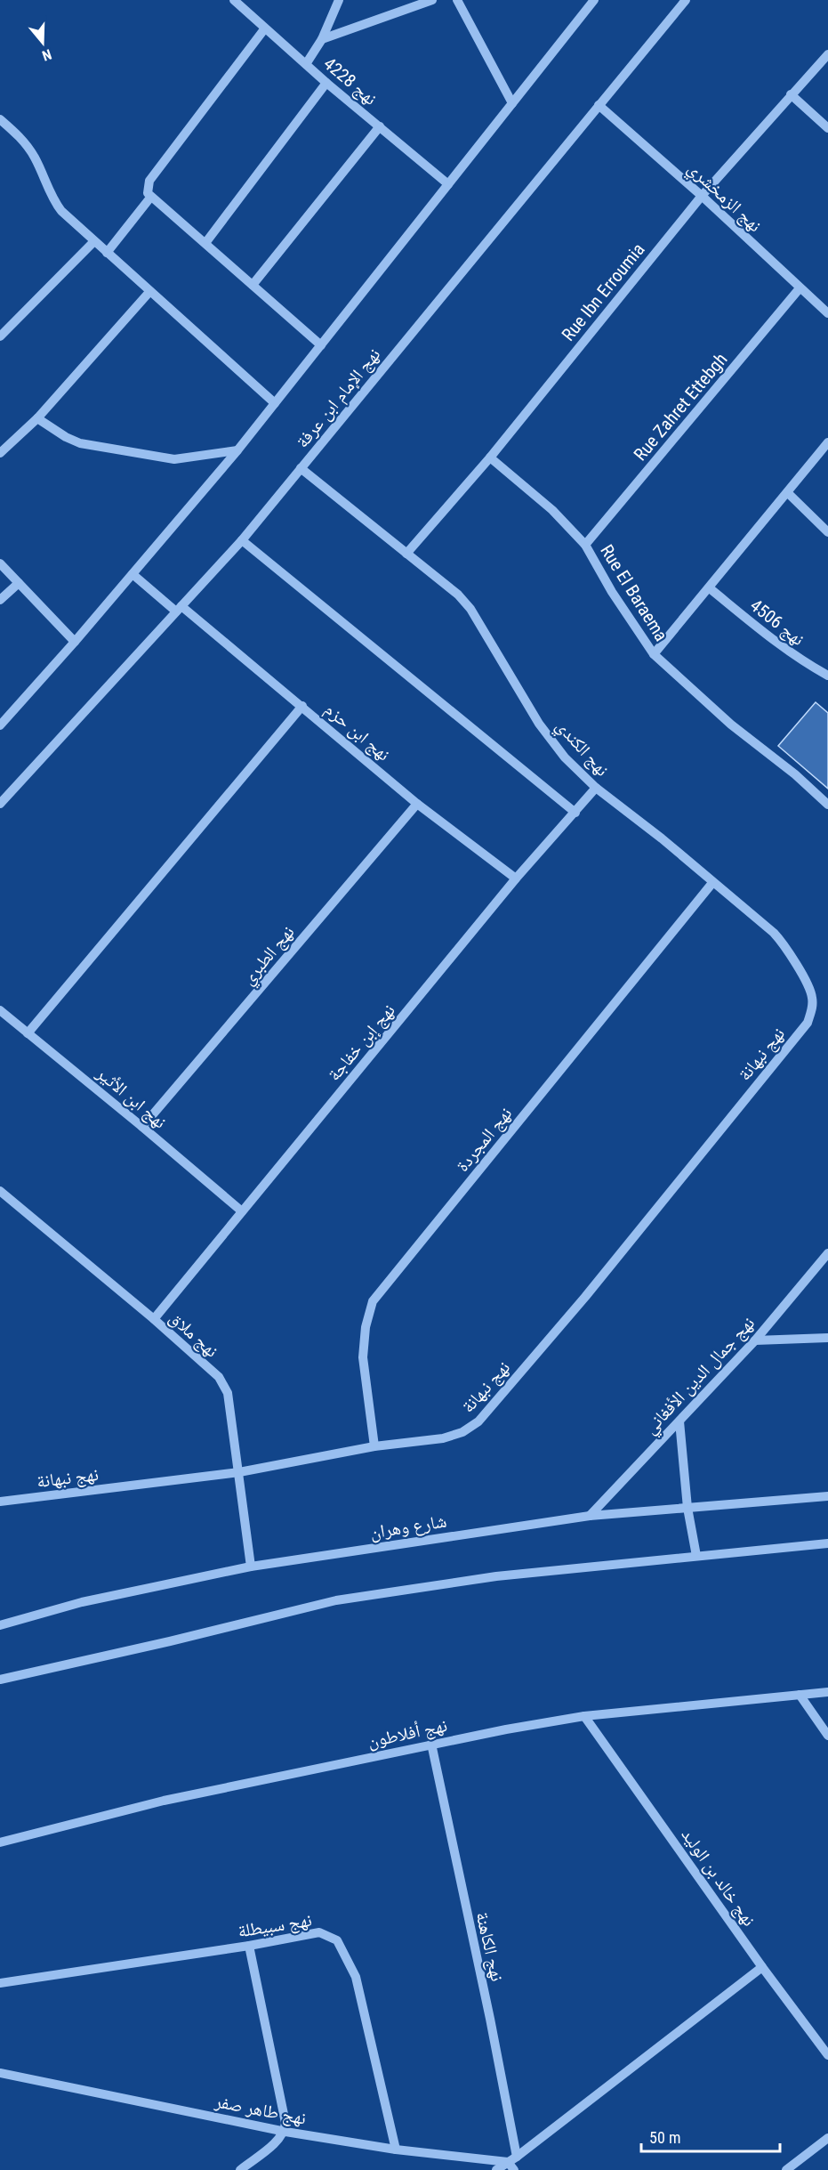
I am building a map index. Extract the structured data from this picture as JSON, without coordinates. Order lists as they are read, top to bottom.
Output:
{
  "streets": {
    "street": [
      "نهج 4228",
      "نهج الزمخشري",
      "Rue Ibn Erroumia",
      "نهج الإمام ابن عرفة",
      "Rue Zahret Ettebgh",
      "Rue El Baraema",
      "نهج 4506",
      "نهج ابن حزم",
      "نهج الكندي",
      "نهج الطبري",
      "نهج إبن خفاجة",
      "نهج نبهانة",
      "نهج ابن الأثير",
      "نهج المجردة",
      "نهج ملاق",
      "نهج جمال الدين الأفغاني",
      "شارع وهران",
      "نهج أفلاطون",
      "نهج خالد بن الوليد",
      "نهج سبيطلة",
      "نهج الكاهنة",
      "نهج طاهر صفر"
    ]
  },
  "crossings": [
    ["نهج الزمخشري", "Rue Ibn Erroumia"],
    ["نهج الزمخشري", "نهج الإمام ابن عرفة"],
    ["نهج الزمخشري", "Rue Zahret Ettebgh"],
    ["Rue Ibn Erroumia", "Rue El Baraema"],
    ["Rue Ibn Erroumia", "نهج الكندي"],
    ["نهج الإمام ابن عرفة", "نهج ابن حزم"],
    ["نهج الإمام ابن عرفة", "نهج الكندي"],
    ["Rue Zahret Ettebgh", "Rue El Baraema"],
    ["نهج ابن حزم", "نهج الطبري"],
    ["نهج ابن حزم", "نهج إبن خفاجة"],
    ["نهج الكندي", "نهج إبن خفاجة"],
    ["نهج الكندي", "نهج نبهانة"],
    ["نهج الكندي", "نهج المجردة"],
    ["نهج الطبري", "نهج ابن الأثير"],
    ["نهج إبن خفاجة", "نهج ابن الأثير"],
    ["نهج إبن خفاجة", "نهج ملاق"],
    ["نهج نبهانة", "نهج المجردة"],
    ["نهج نبهانة", "نهج ملاق"],
    ["نهج ملاق", "شارع وهران"],
    ["نهج جمال الدين الأفغاني", "شارع وهران"],
    ["نهج أفلاطون", "نهج خالد بن الوليد"],
    ["نهج أفلاطون", "نهج الكاهنة"],
    ["نهج سبيطلة", "نهج طاهر صفر"],
    ["نهج الكاهنة", "نهج طاهر صفر"]
  ],
  "scale_bar": "50 m",
  "north": "bottom"
}
